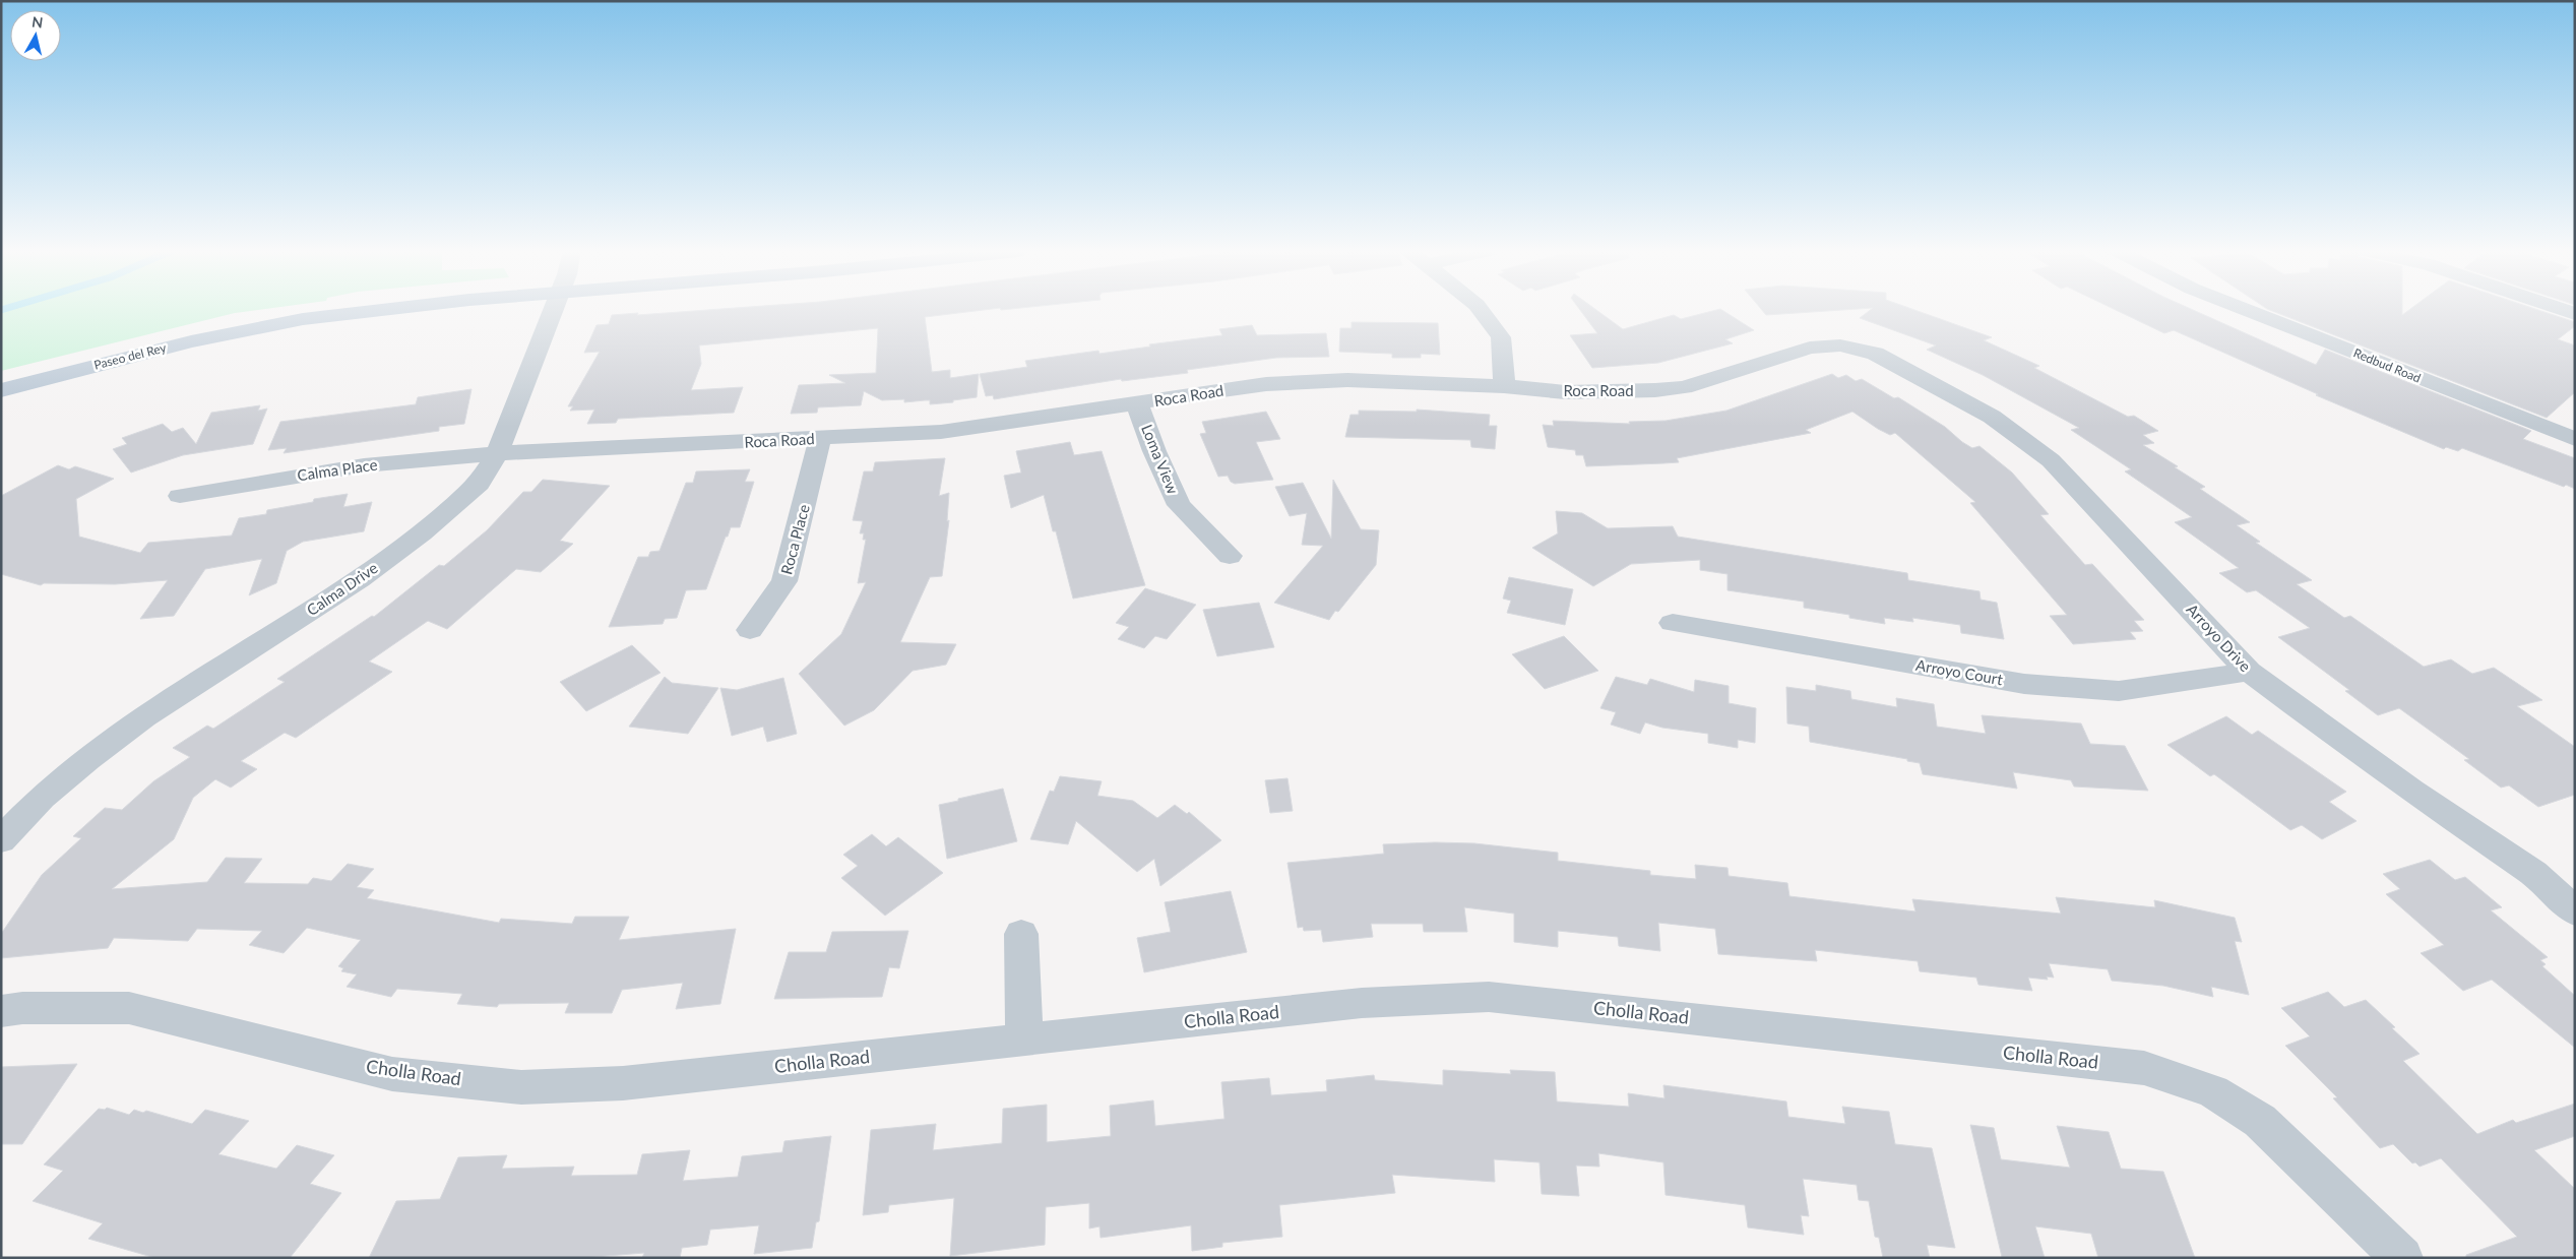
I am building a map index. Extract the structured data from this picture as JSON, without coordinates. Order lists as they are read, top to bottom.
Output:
{
  "streets": {
    "main road": ["Paseo del Rey"],
    "street": [
      "Redbud Road",
      "Roca Road",
      "Loma View",
      "Calma Place",
      "Roca Place",
      "Calma Drive",
      "Arroyo Drive",
      "Arroyo Court",
      "Cholla Road"
    ]
  },
  "crossings": [
    ["Roca Road", "Loma View"],
    ["Roca Road", "Calma Place"],
    ["Roca Road", "Roca Place"],
    ["Roca Road", "Calma Drive"],
    ["Roca Road", "Arroyo Drive"],
    ["Calma Place", "Calma Drive"],
    ["Arroyo Drive", "Arroyo Court"]
  ],
  "north": "top"
}
